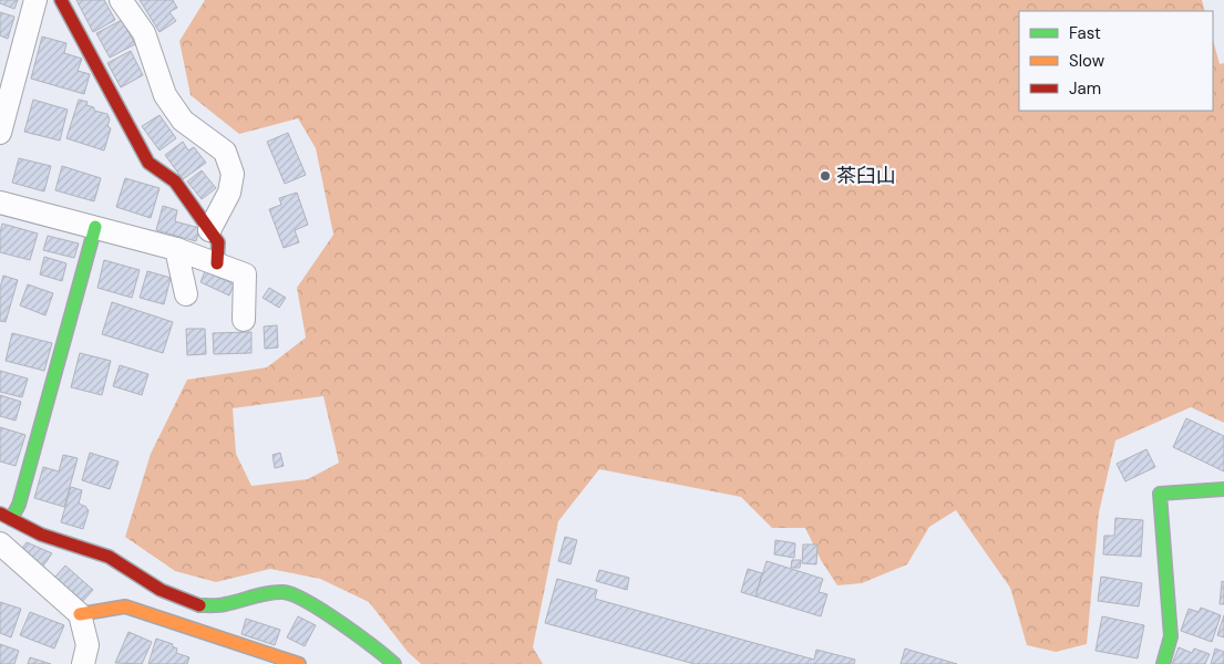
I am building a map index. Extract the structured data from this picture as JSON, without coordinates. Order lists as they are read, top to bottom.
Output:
{
  "places": ["茶臼山"],
  "legend": ["Fast", "Slow", "Jam"]
}
